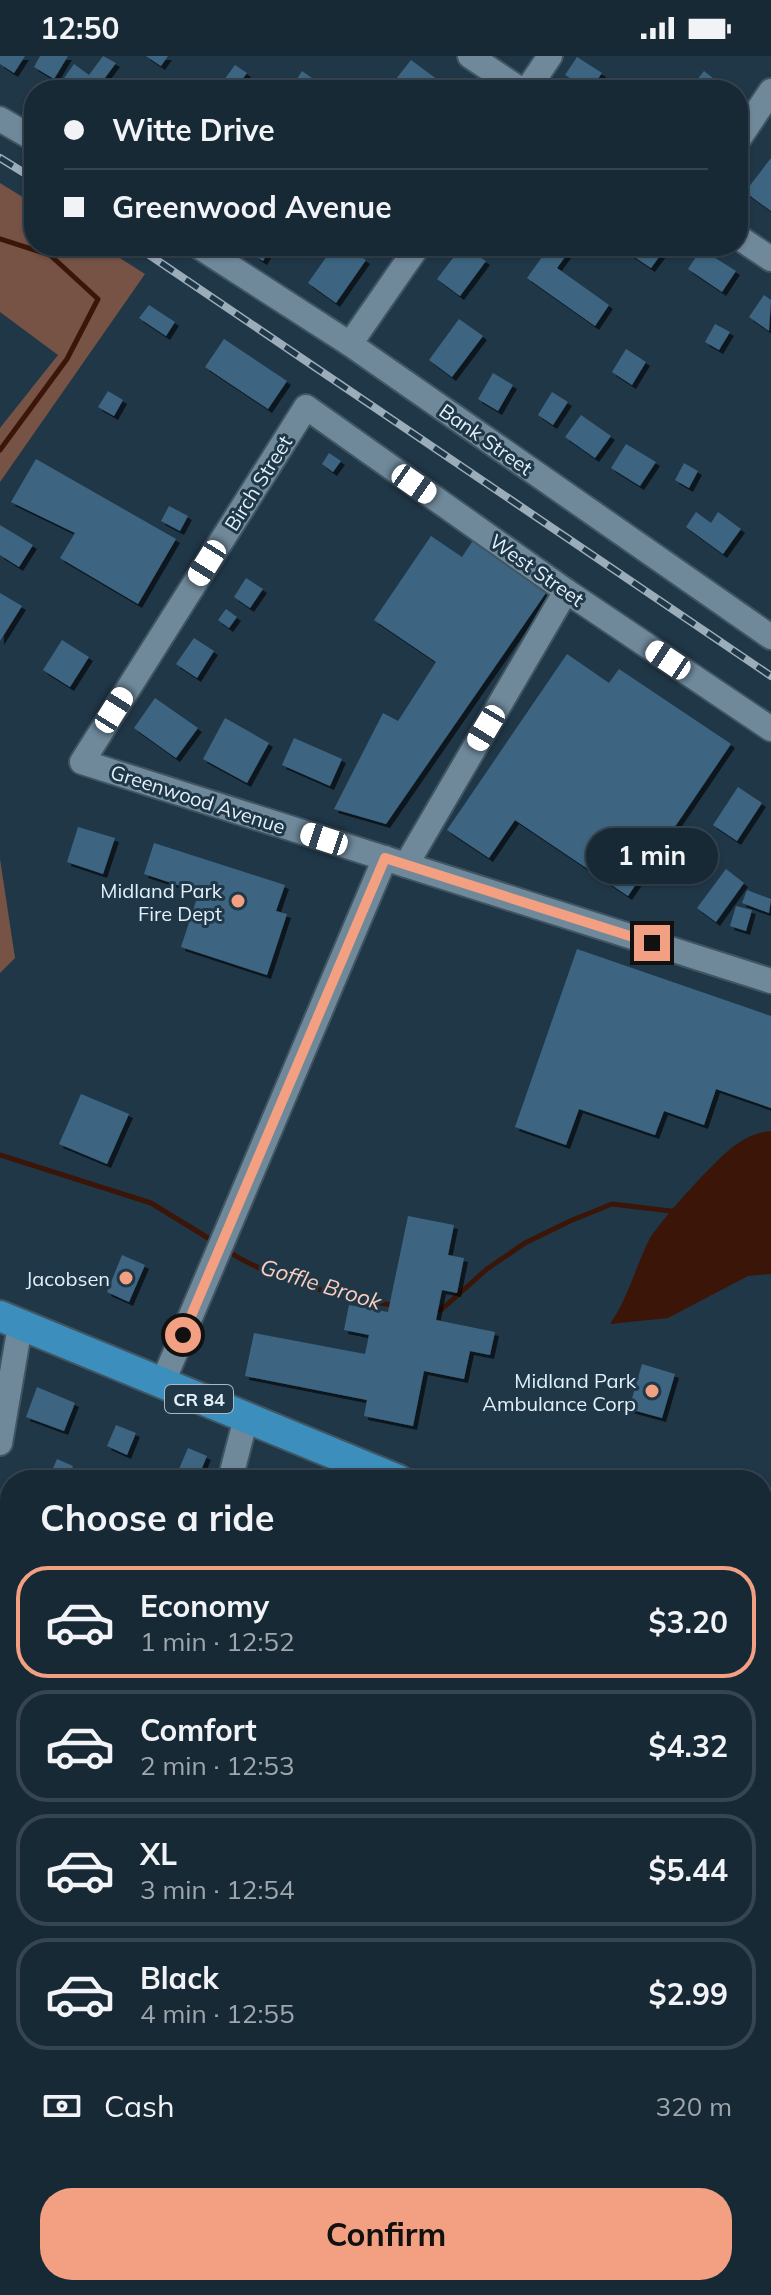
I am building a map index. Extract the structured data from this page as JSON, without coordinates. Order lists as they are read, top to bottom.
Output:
{
  "streets": {
    "main road": ["CR 84"],
    "street": [
      "Bank Street",
      "Birch Street",
      "West Street",
      "Greenwood Avenue"
    ]
  },
  "crossings": [
    ["Birch Street", "West Street"],
    ["Birch Street", "Greenwood Avenue"]
  ],
  "water": ["Goffle Brook"],
  "places": ["Midland Park Fire Dept", "Jacobsen", "Midland Park Ambulance Corp"],
  "page": {
    "status": "12:50",
    "banner": ["Witte Drive", "Greenwood Avenue"],
    "bubble": "1 min",
    "heading": "Choose a ride",
    "list": [
      {
        "name": "Economy",
        "note": "1 min · 12:52",
        "value": "$3.20"
      },
      {
        "name": "Comfort",
        "note": "2 min · 12:53",
        "value": "$4.32"
      },
      {
        "name": "XL",
        "note": "3 min · 12:54",
        "value": "$5.44"
      },
      {
        "name": "Black",
        "note": "4 min · 12:55",
        "value": "$2.99"
      }
    ],
    "pay": ["Cash", "320 m"],
    "buttons": "Confirm"
  }
}
